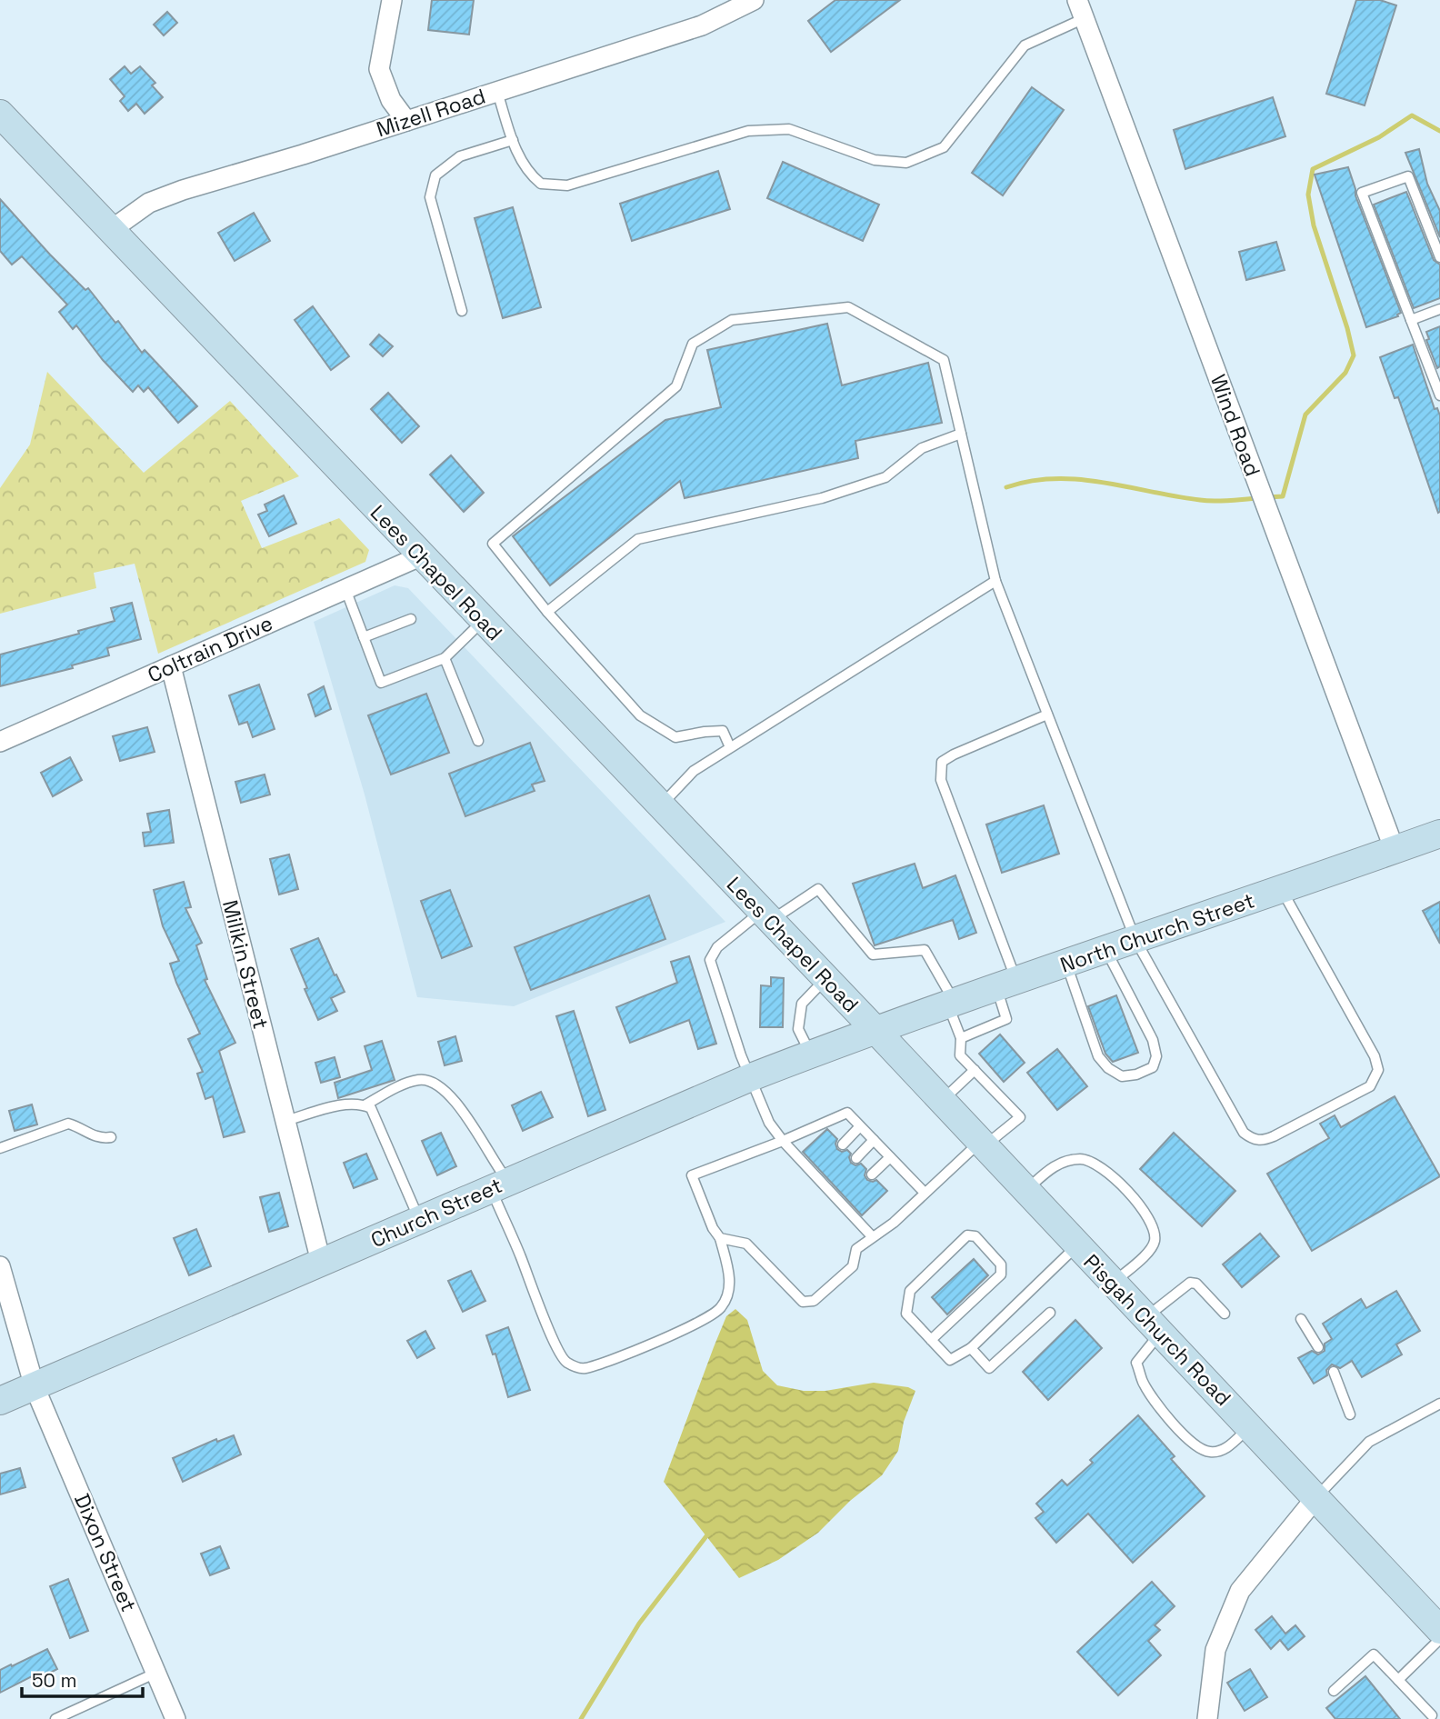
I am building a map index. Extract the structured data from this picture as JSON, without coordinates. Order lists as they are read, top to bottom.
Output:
{
  "streets": {
    "main road": [
      "Lees Chapel Road",
      "North Church Street",
      "Church Street",
      "Pisgah Church Road"
    ],
    "street": [
      "Mizell Road",
      "Wind Road",
      "Coltrain Drive",
      "Milikin Street",
      "Dixon Street"
    ]
  },
  "crossings": [
    ["Mizell Road", "Lees Chapel Road"],
    ["Wind Road", "North Church Street"],
    ["Lees Chapel Road", "Coltrain Drive"],
    ["Lees Chapel Road", "North Church Street"],
    ["Lees Chapel Road", "Church Street"],
    ["Lees Chapel Road", "Pisgah Church Road"],
    ["Coltrain Drive", "Milikin Street"],
    ["North Church Street", "Church Street"],
    ["North Church Street", "Pisgah Church Road"],
    ["Milikin Street", "Church Street"],
    ["Church Street", "Pisgah Church Road"],
    ["Church Street", "Dixon Street"]
  ],
  "scale_bar": "50 m"
}
